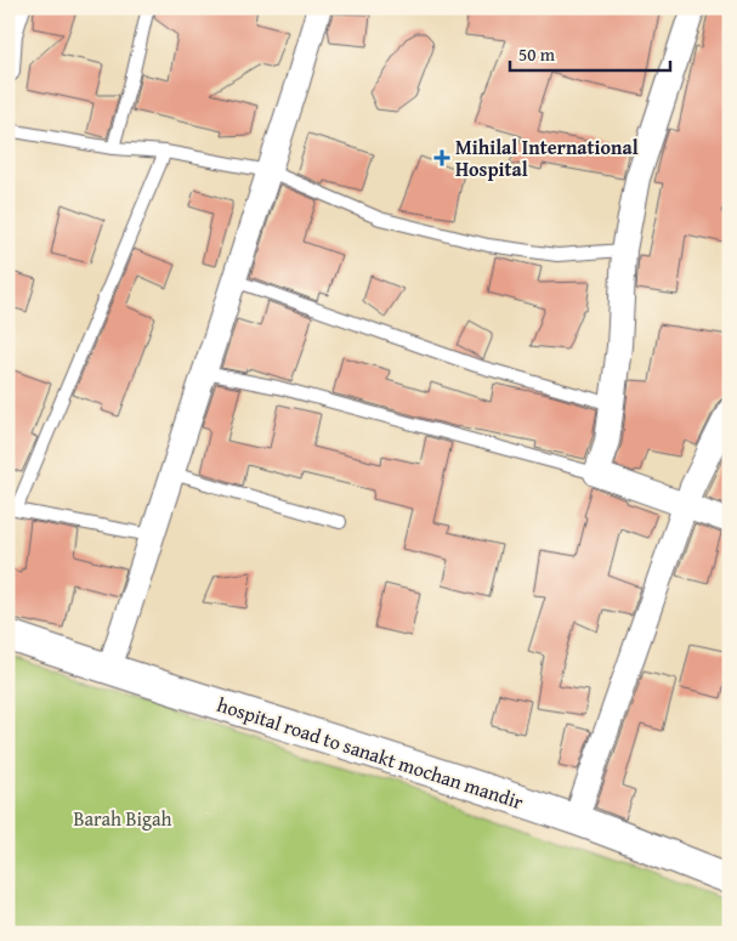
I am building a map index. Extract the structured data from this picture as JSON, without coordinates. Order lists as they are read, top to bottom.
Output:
{
  "streets": {
    "street": ["hospital road to sanakt mochan mandir"]
  },
  "parks": ["Barah Bigah"],
  "places": {
    "health": ["Mihilal International Hospital"]
  },
  "scale_bar": "50 m"
}
